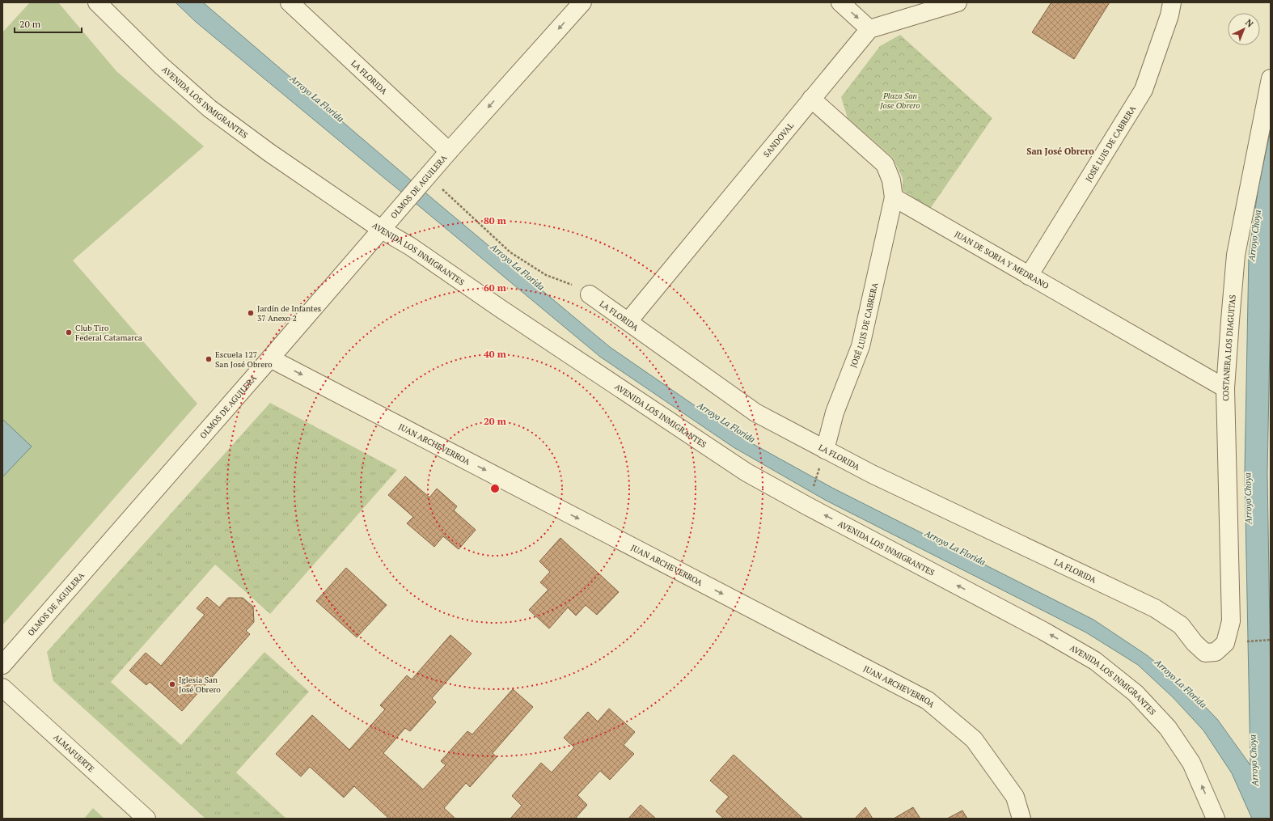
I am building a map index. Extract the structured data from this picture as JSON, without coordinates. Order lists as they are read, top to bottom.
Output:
{
  "streets": {
    "street": [
      "LA FLORIDA",
      "AVENIDA LOS INMIGRANTES",
      "SANDOVAL",
      "JOSÉ LUIS DE CABRERA",
      "OLMOS DE AGUILERA",
      "JUAN DE SORIA Y MEDRANO",
      "COSTANERA LOS DIAGUITAS",
      "JUAN ARCHEVERROA",
      "ALMAFUERTE"
    ]
  },
  "crossings": [
    ["LA FLORIDA", "SANDOVAL"],
    ["LA FLORIDA", "JOSÉ LUIS DE CABRERA"],
    ["LA FLORIDA", "OLMOS DE AGUILERA"],
    ["LA FLORIDA", "COSTANERA LOS DIAGUITAS"],
    ["AVENIDA LOS INMIGRANTES", "OLMOS DE AGUILERA"],
    ["JOSÉ LUIS DE CABRERA", "JUAN DE SORIA Y MEDRANO"],
    ["OLMOS DE AGUILERA", "JUAN ARCHEVERROA"],
    ["JUAN DE SORIA Y MEDRANO", "COSTANERA LOS DIAGUITAS"]
  ],
  "one_way": ["AVENIDA LOS INMIGRANTES", "JUAN ARCHEVERROA"],
  "districts": ["San José Obrero"],
  "water": ["Arroyo La Florida", "Arroyo Choya"],
  "parks": ["Plaza San Jose Obrero"],
  "places": [
    "Jardín de Infantes 37 Anexo 2",
    "Club Tiro Federal Catamarca",
    "Escuela 127 San José Obrero",
    "Iglesia San José Obrero"
  ],
  "scale_bar": "20 m",
  "north": "top right",
  "rings": [
    "80 m",
    "60 m",
    "40 m",
    "20 m"
  ]
}
